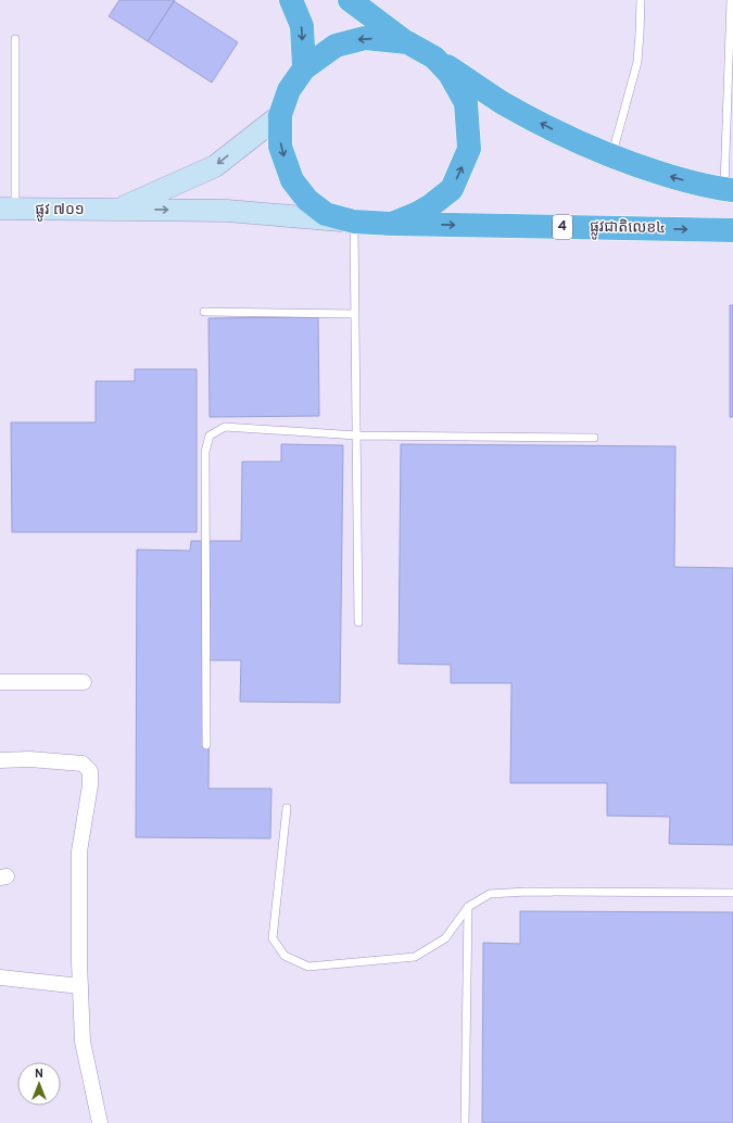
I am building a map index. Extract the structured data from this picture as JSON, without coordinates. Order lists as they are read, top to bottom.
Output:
{
  "streets": {
    "highway": ["4", "ផ្លូវជាតិលេខ៤"],
    "main road": ["ផ្លូវ ៧០១"]
  },
  "crossings": [
    ["ផ្លូវ ៧០១", "ផ្លូវជាតិលេខ៤"]
  ],
  "one_way": ["ផ្លូវ ៧០១"],
  "north": "top"
}
